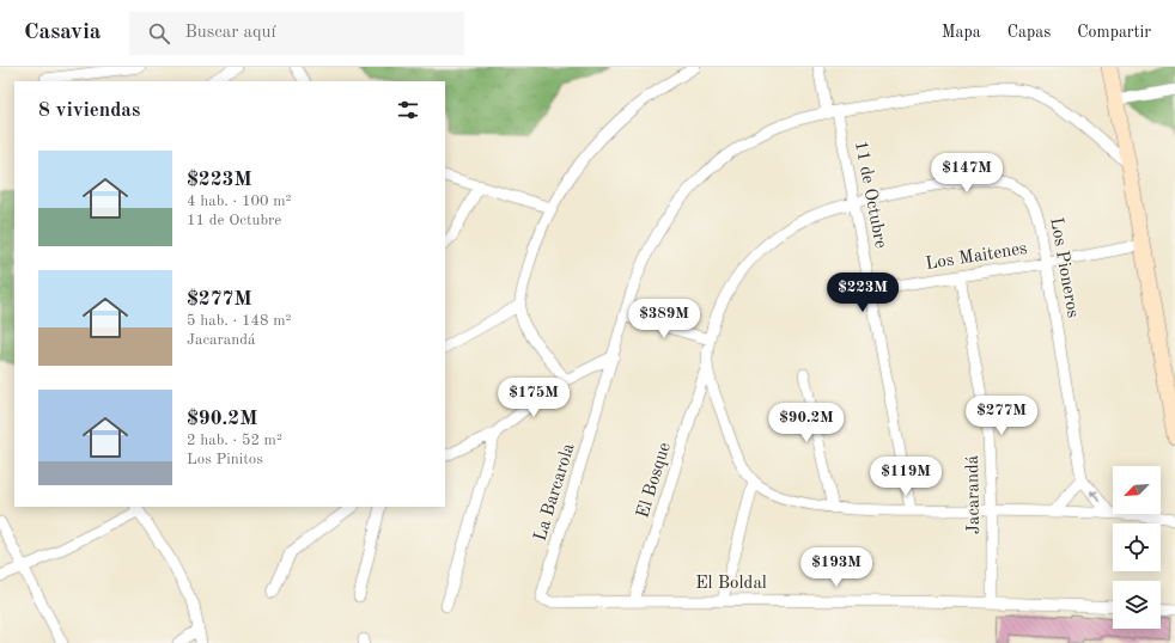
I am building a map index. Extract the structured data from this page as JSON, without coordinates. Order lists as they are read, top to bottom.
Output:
{
  "streets": {
    "street": [
      "11 de Octubre",
      "Los Maitenes",
      "Los Pioneros",
      "El Bosque",
      "La Barcarola",
      "Jacarandá",
      "El Boldal"
    ]
  },
  "crossings": [
    ["11 de Octubre", "Los Maitenes"],
    ["11 de Octubre", "Los Pioneros"],
    ["11 de Octubre", "La Barcarola"],
    ["Los Maitenes", "Los Pioneros"],
    ["Los Maitenes", "Jacarandá"],
    ["Los Pioneros", "El Bosque"],
    ["Los Pioneros", "Jacarandá"],
    ["El Bosque", "El Boldal"],
    ["La Barcarola", "El Boldal"],
    ["Jacarandá", "El Boldal"]
  ],
  "north": "bottom left",
  "page": {
    "header": "Casavia",
    "search": "Buscar aquí",
    "nav": ["Mapa", "Capas", "Compartir"],
    "heading": "8 viviendas",
    "list": [
      {
        "name": "$223M",
        "note": "4 hab. · 100 m² · 11 de Octubre"
      },
      {
        "name": "$277M",
        "note": "5 hab. · 148 m² · Jacarandá"
      },
      {
        "name": "$90.2M",
        "note": "2 hab. · 52 m² · Los Pinitos"
      }
    ],
    "price": [
      "$147M",
      "$223M",
      "$389M",
      "$175M",
      "$277M",
      "$90.2M",
      "$119M",
      "$193M"
    ]
  }
}
